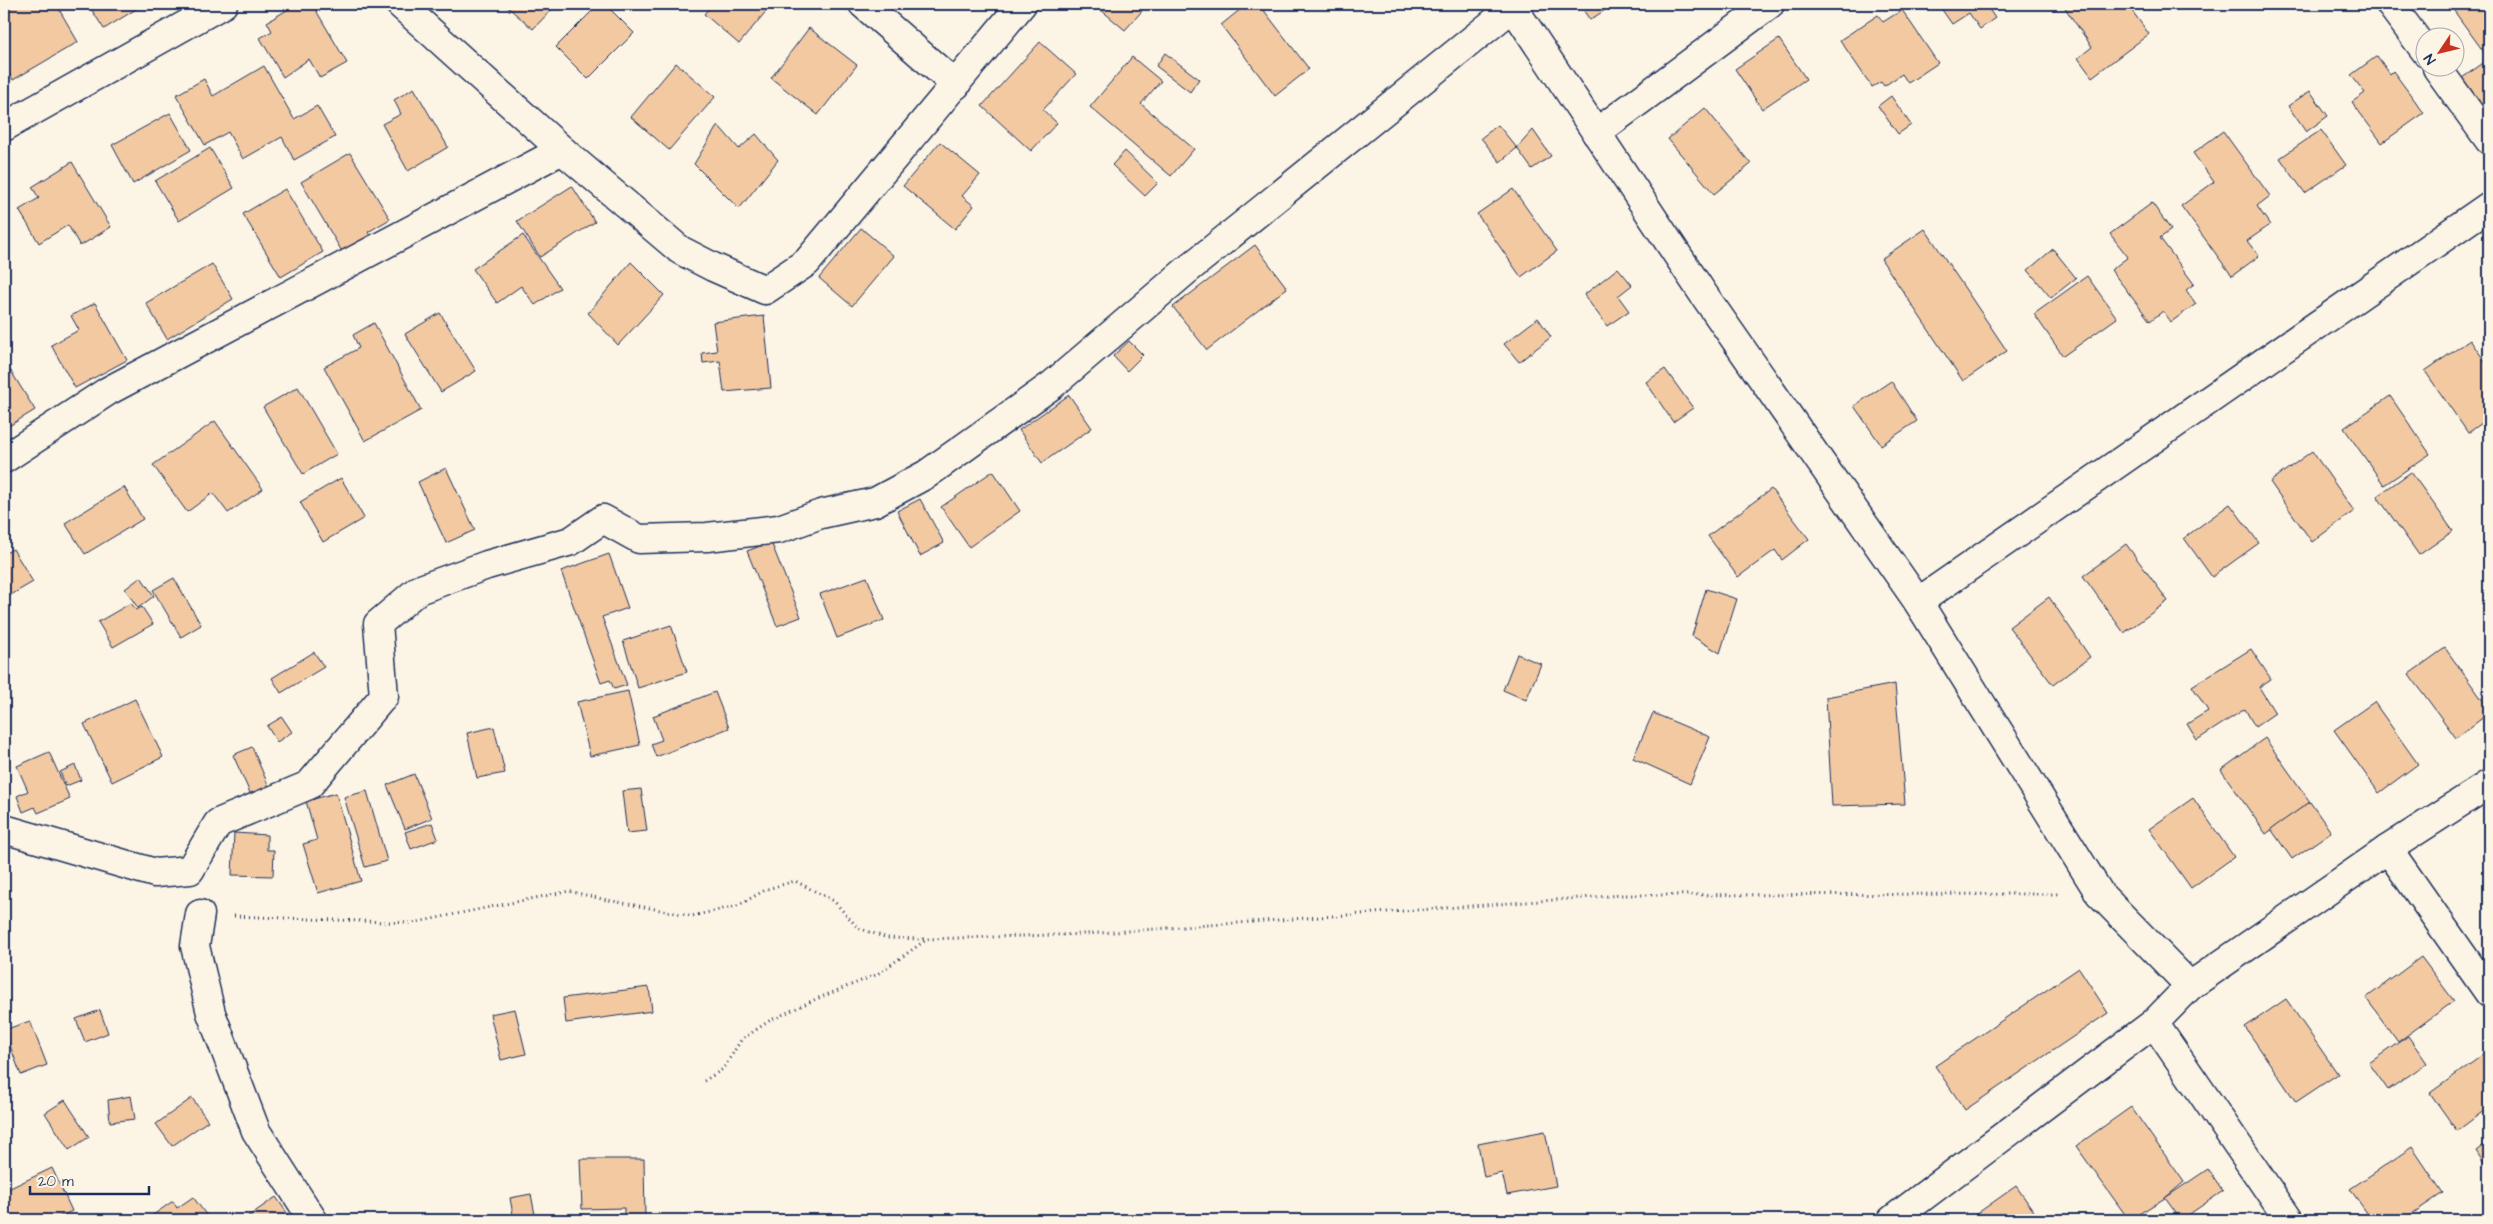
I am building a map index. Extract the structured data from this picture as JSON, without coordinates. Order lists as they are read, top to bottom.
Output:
{
  "scale_bar": "20 m",
  "north": "bottom left"
}
